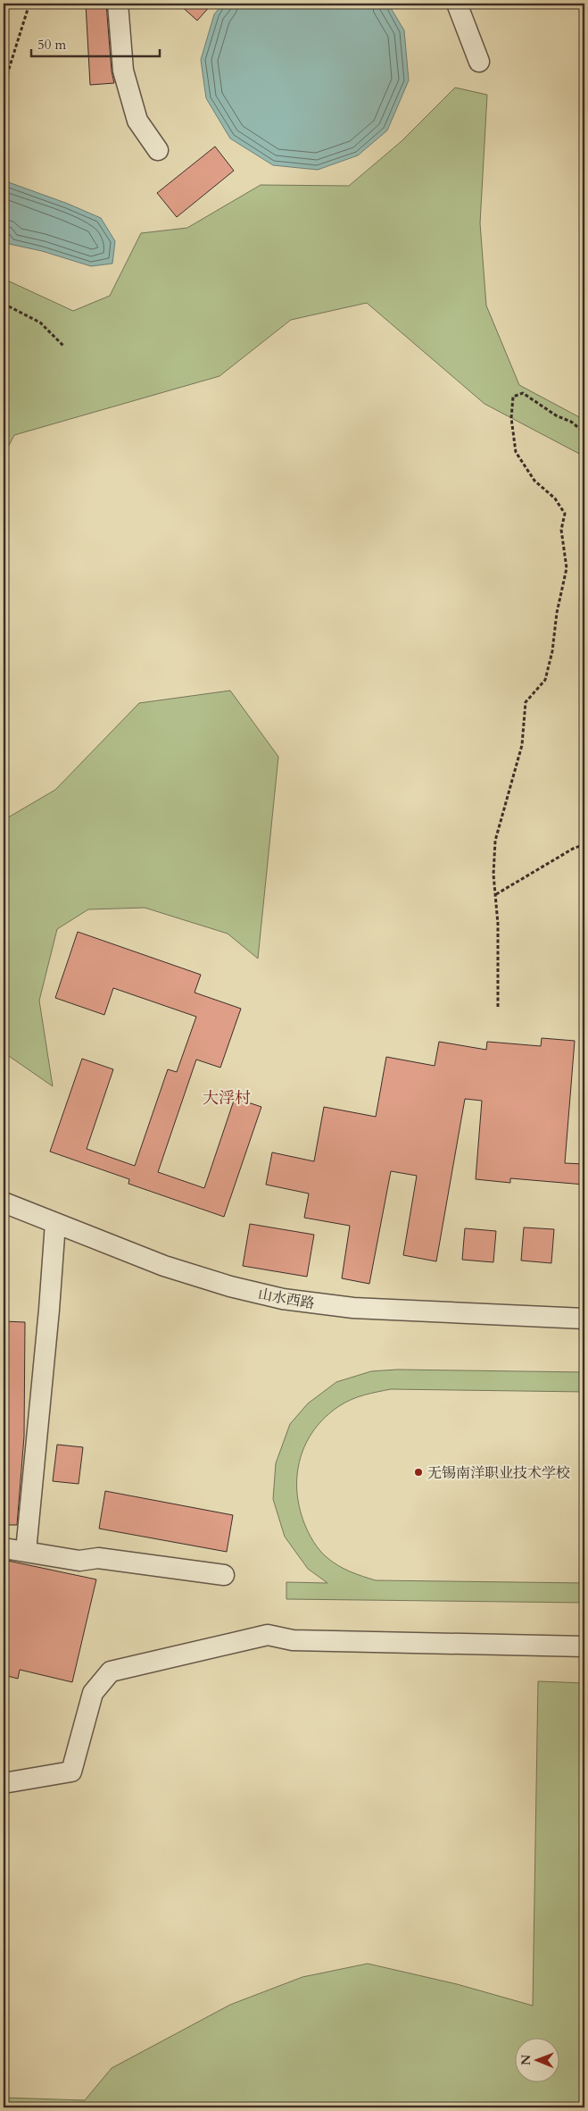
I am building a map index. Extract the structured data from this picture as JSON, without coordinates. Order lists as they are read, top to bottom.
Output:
{
  "streets": {
    "street": ["山水西路"]
  },
  "districts": ["大浮村"],
  "places": ["无锡南洋职业技术学校"],
  "scale_bar": "50 m",
  "north": "left"
}
